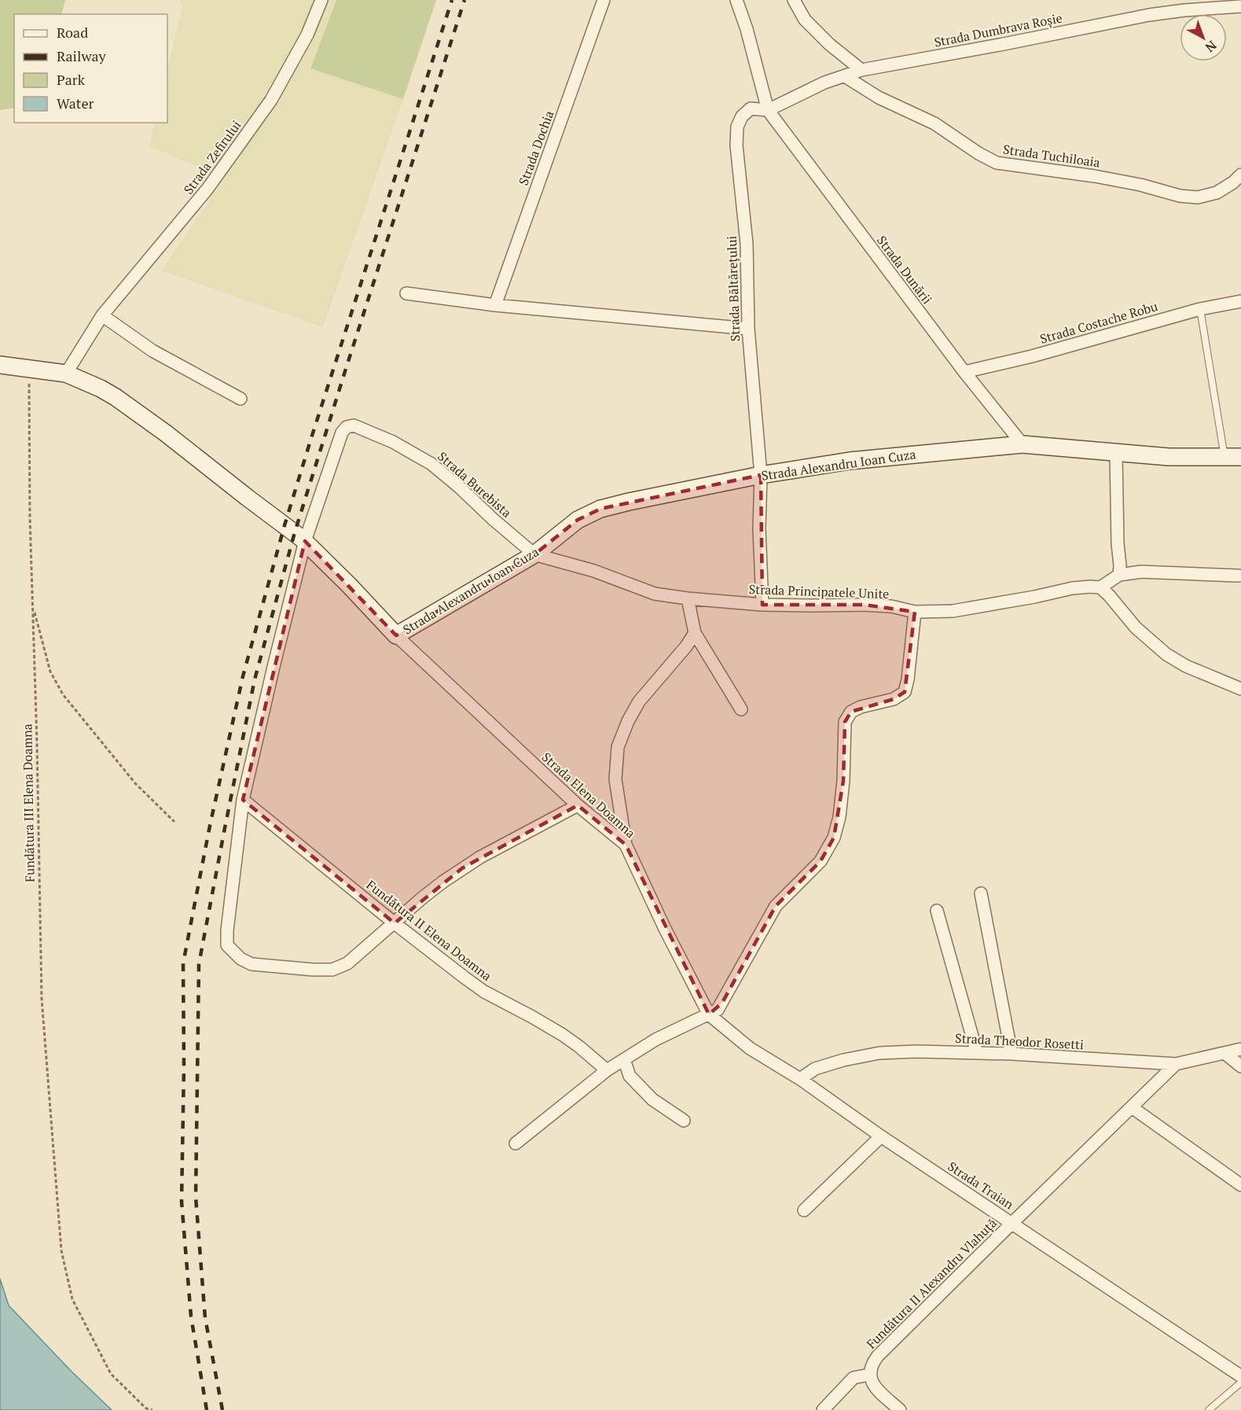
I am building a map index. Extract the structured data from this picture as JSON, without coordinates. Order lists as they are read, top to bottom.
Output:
{
  "streets": {
    "street": [
      "Strada Dumbrava Roșie",
      "Strada Dochia",
      "Strada Tuchiloaia",
      "Strada Zefirului",
      "Strada Dunării",
      "Strada Băltărețului",
      "Strada Costache Robu",
      "Strada Alexandru Ioan Cuza",
      "Strada Burebista",
      "Strada Principatele Unite",
      "Strada Elena Doamna",
      "Fundătura II Elena Doamna",
      "Strada Theodor Rosetti",
      "Strada Traian",
      "Fundătura II Alexandru Vlahuță"
    ],
    "path": ["Fundătura III Elena Doamna"]
  },
  "crossings": [
    ["Strada Dumbrava Roșie", "Strada Tuchiloaia"],
    ["Strada Dumbrava Roșie", "Strada Dunării"],
    ["Strada Dumbrava Roșie", "Strada Băltărețului"],
    ["Strada Zefirului", "Strada Alexandru Ioan Cuza"],
    ["Strada Dunării", "Strada Băltărețului"],
    ["Strada Dunării", "Strada Costache Robu"],
    ["Strada Dunării", "Strada Alexandru Ioan Cuza"],
    ["Strada Băltărețului", "Strada Alexandru Ioan Cuza"],
    ["Strada Băltărețului", "Strada Principatele Unite"],
    ["Strada Alexandru Ioan Cuza", "Strada Burebista"],
    ["Strada Alexandru Ioan Cuza", "Strada Principatele Unite"],
    ["Strada Alexandru Ioan Cuza", "Strada Elena Doamna"],
    ["Strada Alexandru Ioan Cuza", "Fundătura III Elena Doamna"],
    ["Strada Burebista", "Strada Principatele Unite"],
    ["Strada Elena Doamna", "Strada Traian"],
    ["Strada Theodor Rosetti", "Strada Traian"],
    ["Strada Theodor Rosetti", "Fundătura II Alexandru Vlahuță"],
    ["Strada Traian", "Fundătura II Alexandru Vlahuță"]
  ],
  "legend": [
    "Road",
    "Railway",
    "Park",
    "Water"
  ],
  "north": "bottom right"
}
